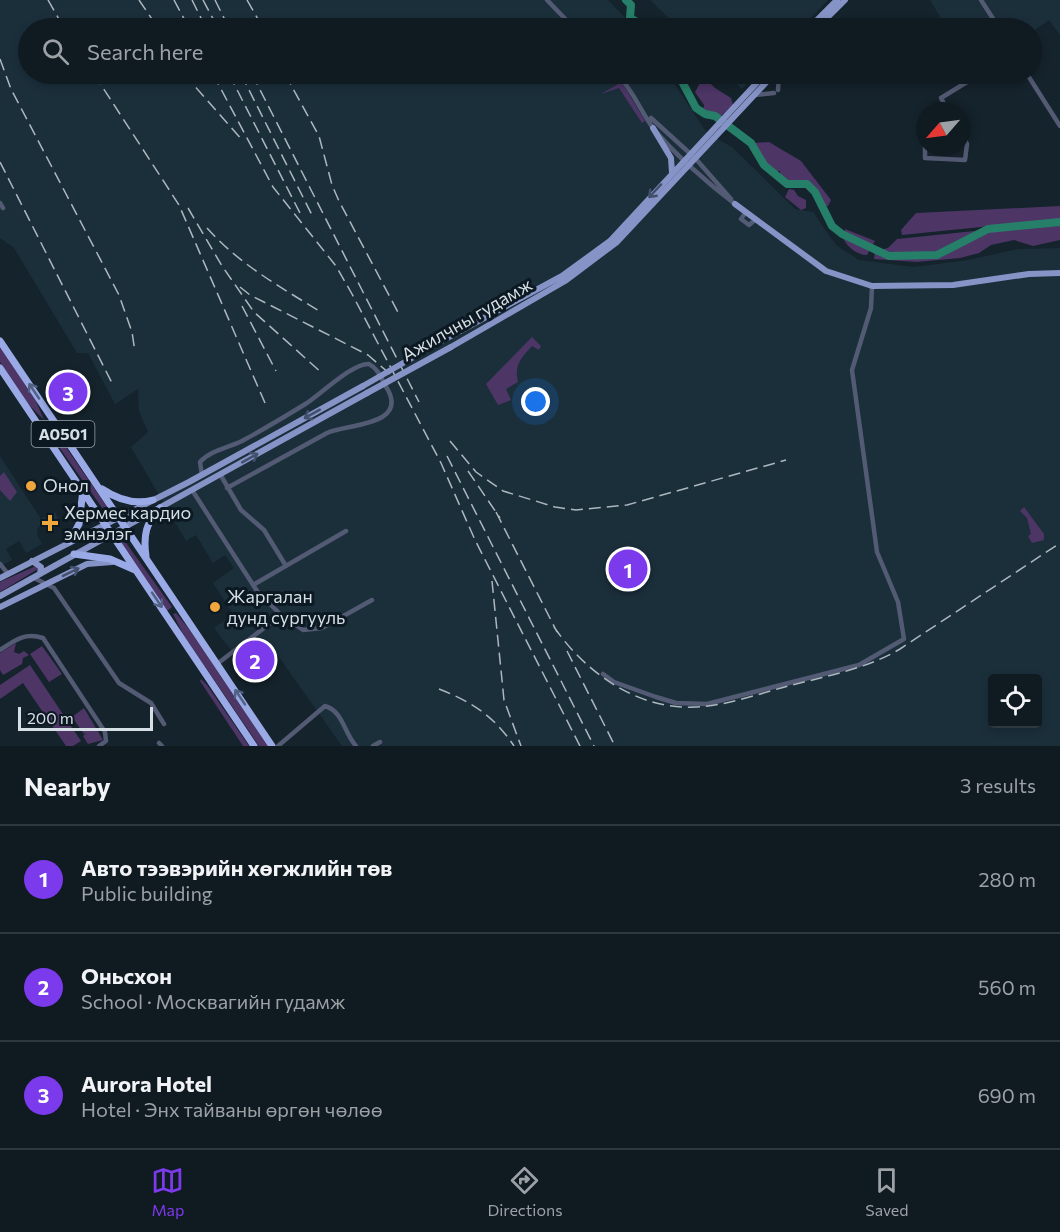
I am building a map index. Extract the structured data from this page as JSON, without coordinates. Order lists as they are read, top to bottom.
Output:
{
  "streets": {
    "highway": ["A0501"],
    "main road": ["Ажилчны гудамж"]
  },
  "crossings": [
    ["Ажилчны гудамж", "A0501"]
  ],
  "places": {
    "other": ["Онол", "Жаргалан дунд сургууль"],
    "health": ["Хермес кардио эмнэлэг"]
  },
  "scale_bar": "200 m",
  "north": "bottom left",
  "page": {
    "search": "Search here",
    "pins": ["3", "1", "2"],
    "scale": "200 m",
    "heading": ["Nearby", "3 results"],
    "list": [
      {
        "mark": "1",
        "name": "Авто тээвэрийн хөгжлийн төв",
        "note": "Public building",
        "value": "280 m"
      },
      {
        "mark": "2",
        "name": "Оньсхон",
        "note": "School · Москвагийн гудамж",
        "value": "560 m"
      },
      {
        "mark": "3",
        "name": "Aurora Hotel",
        "note": "Hotel · Энх тайваны өргөн чөлөө",
        "value": "690 m"
      }
    ],
    "nav": ["Map", "Directions", "Saved"]
  }
}
